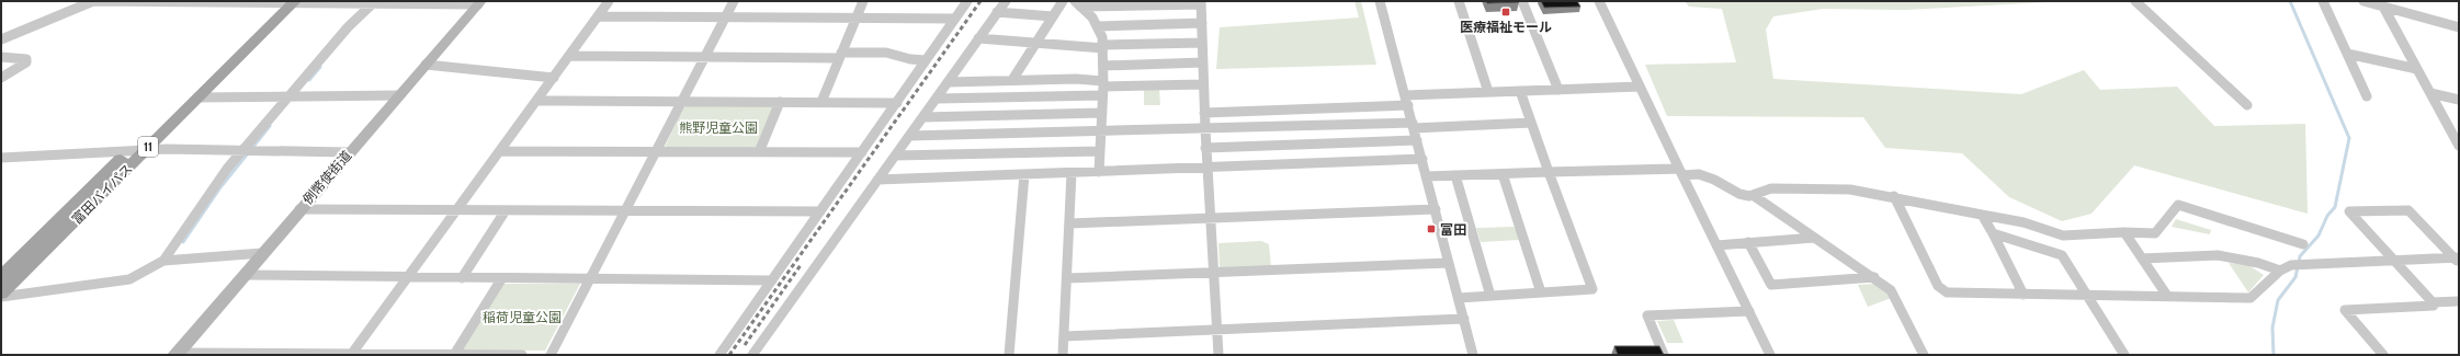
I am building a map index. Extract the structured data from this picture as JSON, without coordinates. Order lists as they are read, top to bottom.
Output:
{
  "streets": {
    "main road": ["11", "富田バイパス"],
    "street": ["例幣使街道"]
  },
  "parks": ["熊野児童公園", "稲荷児童公園"],
  "places": {
    "transit": ["医療福祉モール", "富田"]
  }
}
